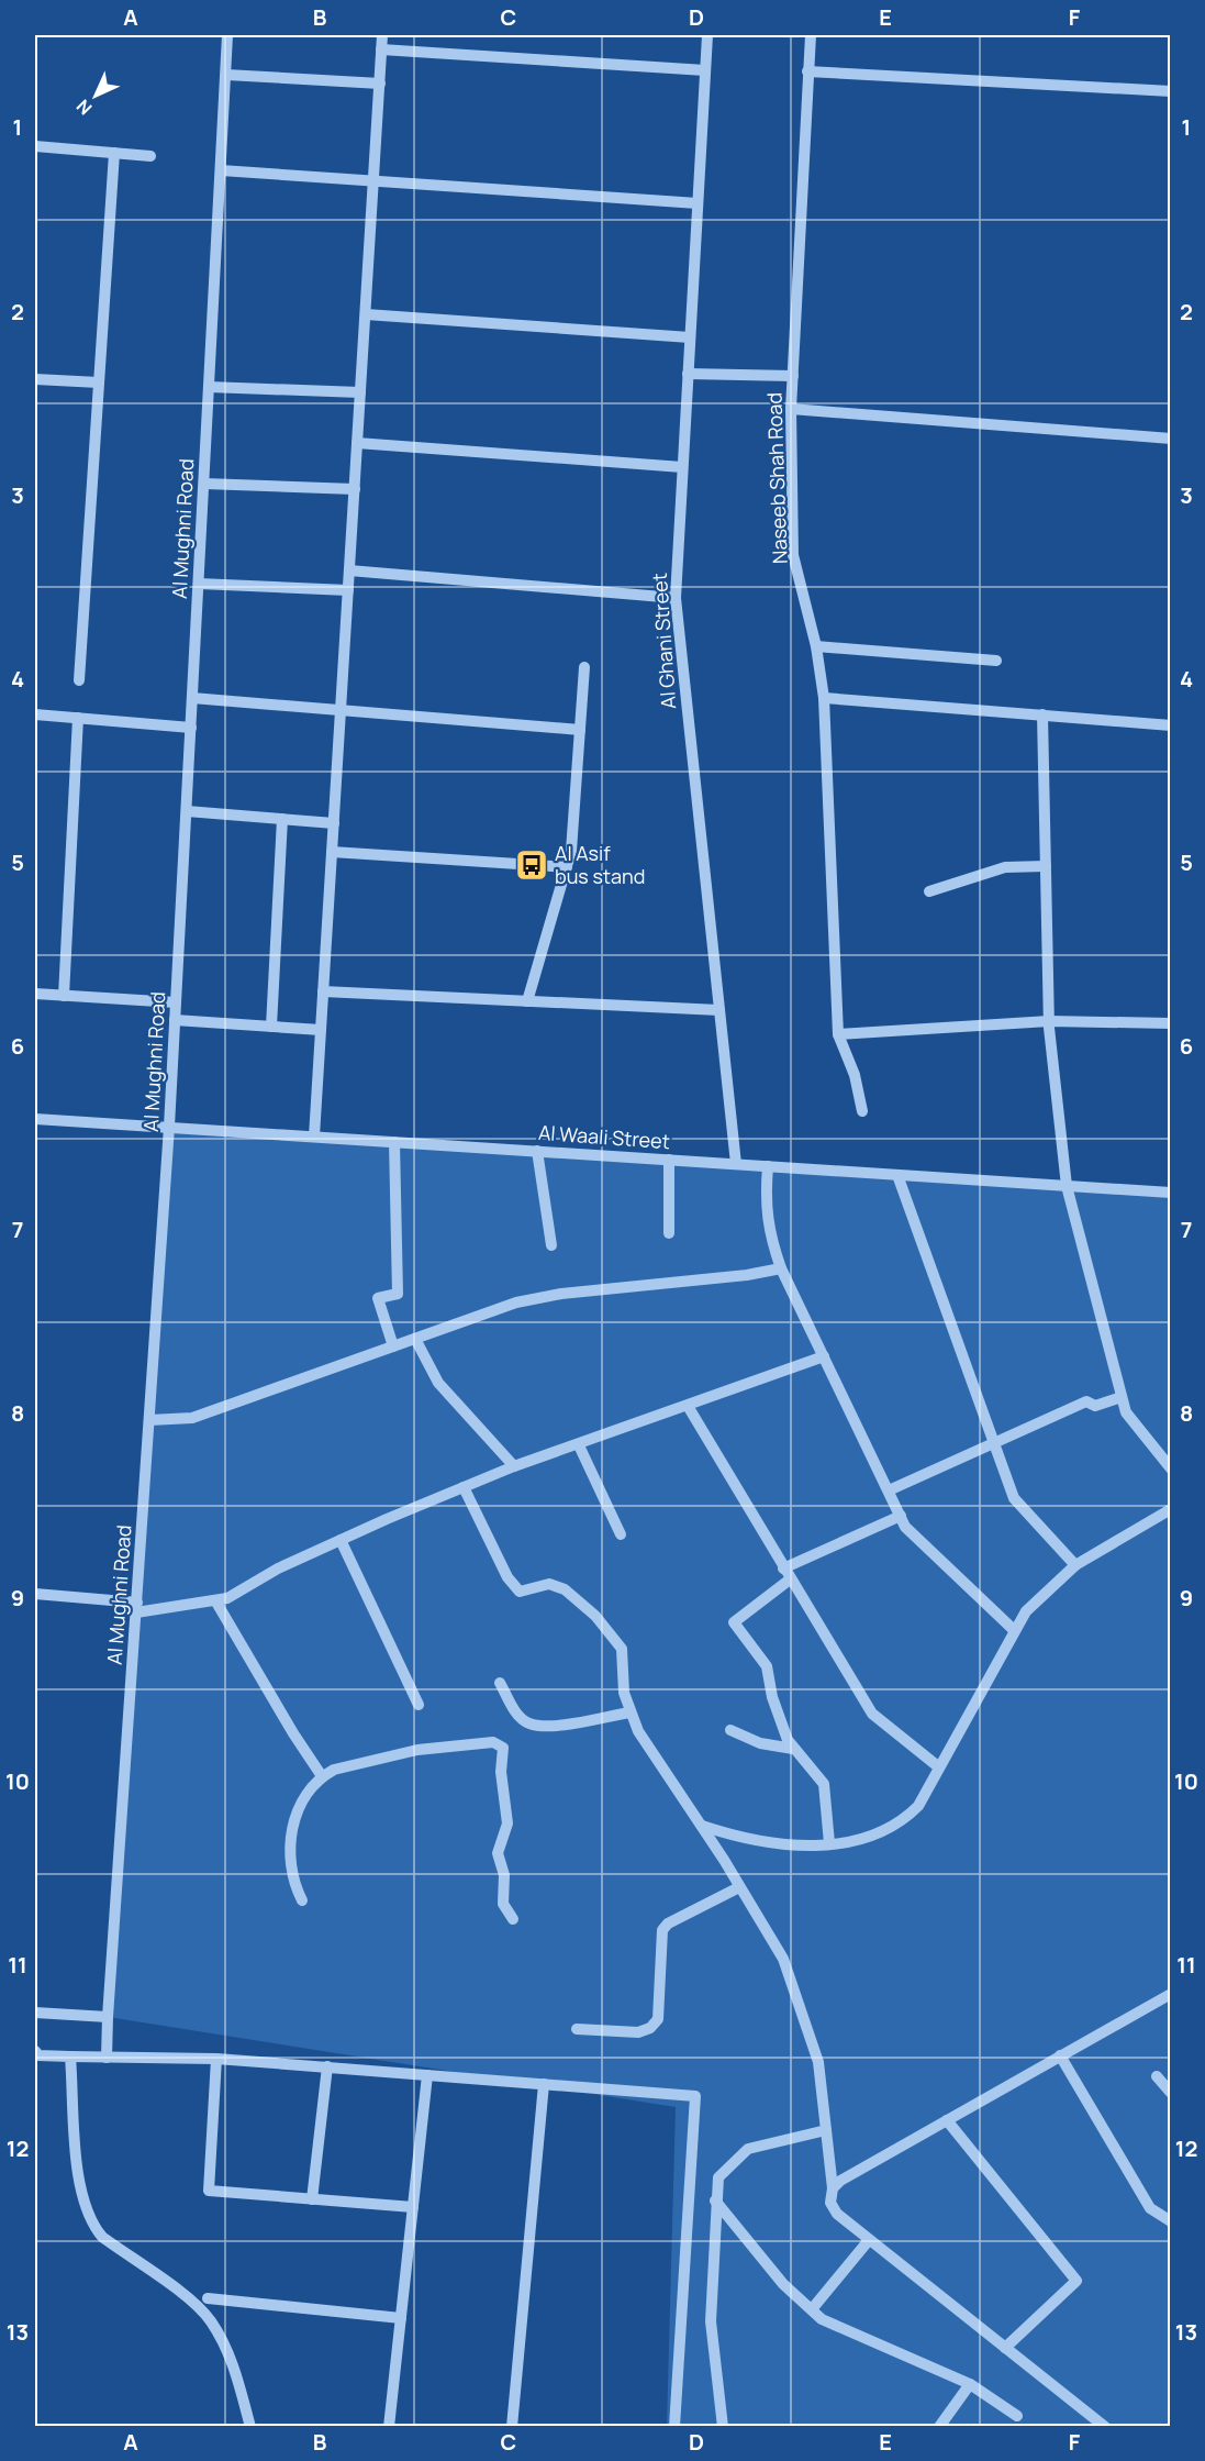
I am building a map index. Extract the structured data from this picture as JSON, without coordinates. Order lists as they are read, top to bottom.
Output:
{
  "streets": {
    "street": [
      "Naseeb Shah Road",
      "Al Mughni Road",
      "Al Ghani Street",
      "Al Waali Street"
    ]
  },
  "crossings": [
    ["Al Mughni Road", "Al Waali Street"],
    ["Al Ghani Street", "Al Waali Street"]
  ],
  "places": {
    "bus stop": ["Al Asif bus stand"]
  },
  "north": "bottom left",
  "grid": {
    "columns": [
      "A",
      "B",
      "C",
      "D",
      "E",
      "F"
    ],
    "rows": [
      "1",
      "2",
      "3",
      "4",
      "5",
      "6",
      "7",
      "8",
      "9",
      "10",
      "11",
      "12",
      "13"
    ]
  }
}
